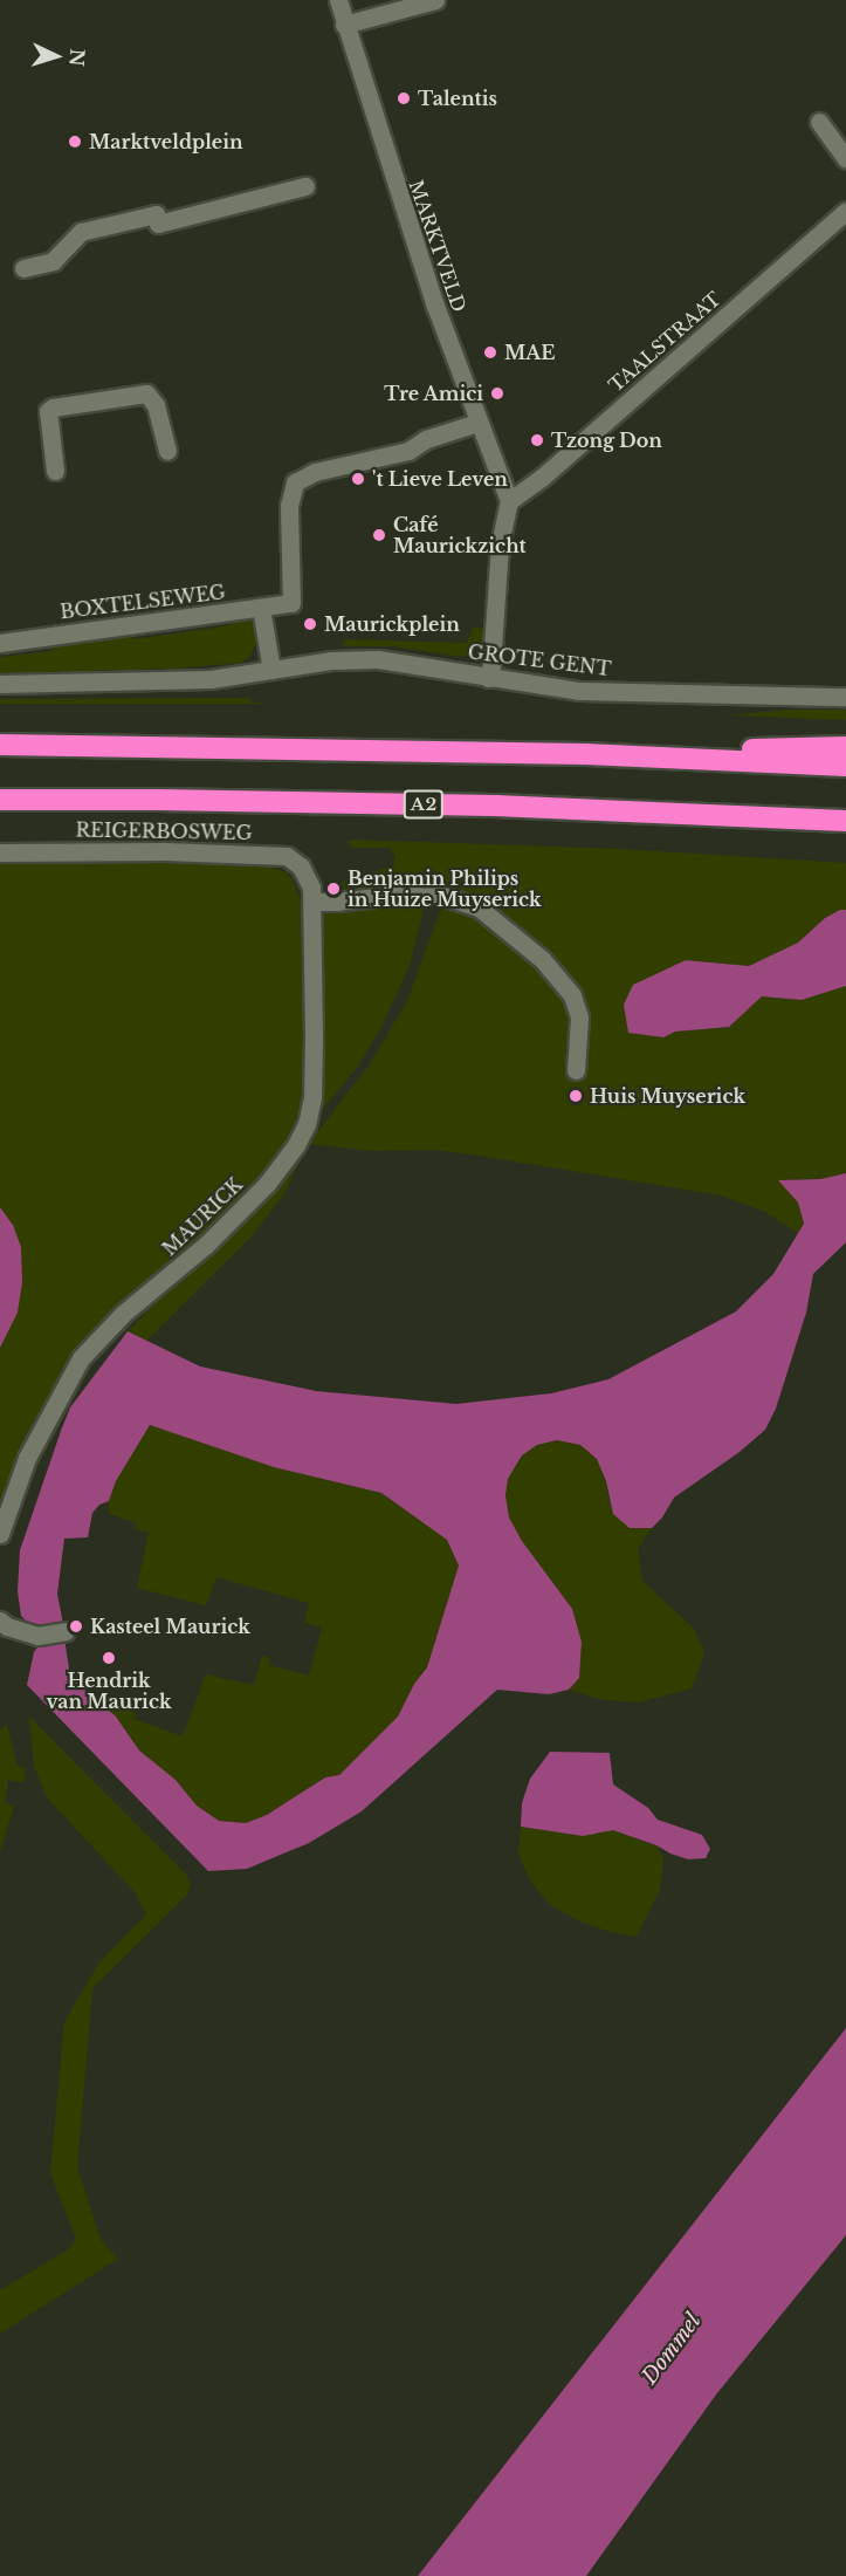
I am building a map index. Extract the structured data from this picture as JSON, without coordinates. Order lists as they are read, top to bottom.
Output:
{
  "streets": {
    "highway": ["A2"],
    "street": [
      "MARKTVELD",
      "TAALSTRAAT",
      "BOXTELSEWEG",
      "GROTE GENT",
      "REIGERBOSWEG",
      "MAURICK"
    ]
  },
  "crossings": [
    ["MARKTVELD", "TAALSTRAAT"],
    ["MARKTVELD", "BOXTELSEWEG"],
    ["REIGERBOSWEG", "MAURICK"]
  ],
  "water": ["Dommel"],
  "places": [
    "Talentis",
    "Marktveldplein",
    "MAE",
    "Tre Amici",
    "Tzong Don",
    "'t Lieve Leven",
    "Café Maurickzicht",
    "Maurickplein",
    "Benjamin Philips in Huize Muyserick",
    "Huis Muyserick",
    "Kasteel Maurick",
    "Hendrik van Maurick"
  ],
  "north": "right"
}
